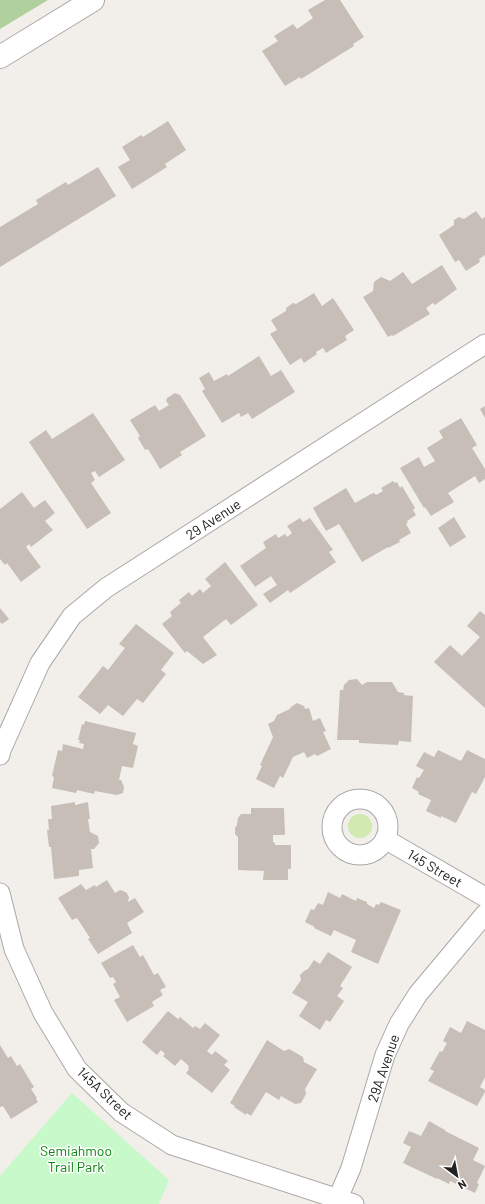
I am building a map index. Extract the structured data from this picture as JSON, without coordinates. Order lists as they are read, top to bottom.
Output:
{
  "streets": {
    "street": [
      "29 Avenue",
      "145 Street",
      "29A Avenue",
      "145A Street"
    ]
  },
  "crossings": [
    ["29A Avenue", "145A Street"]
  ],
  "parks": ["Semiahmoo Trail Park"],
  "north": "bottom right"
}
